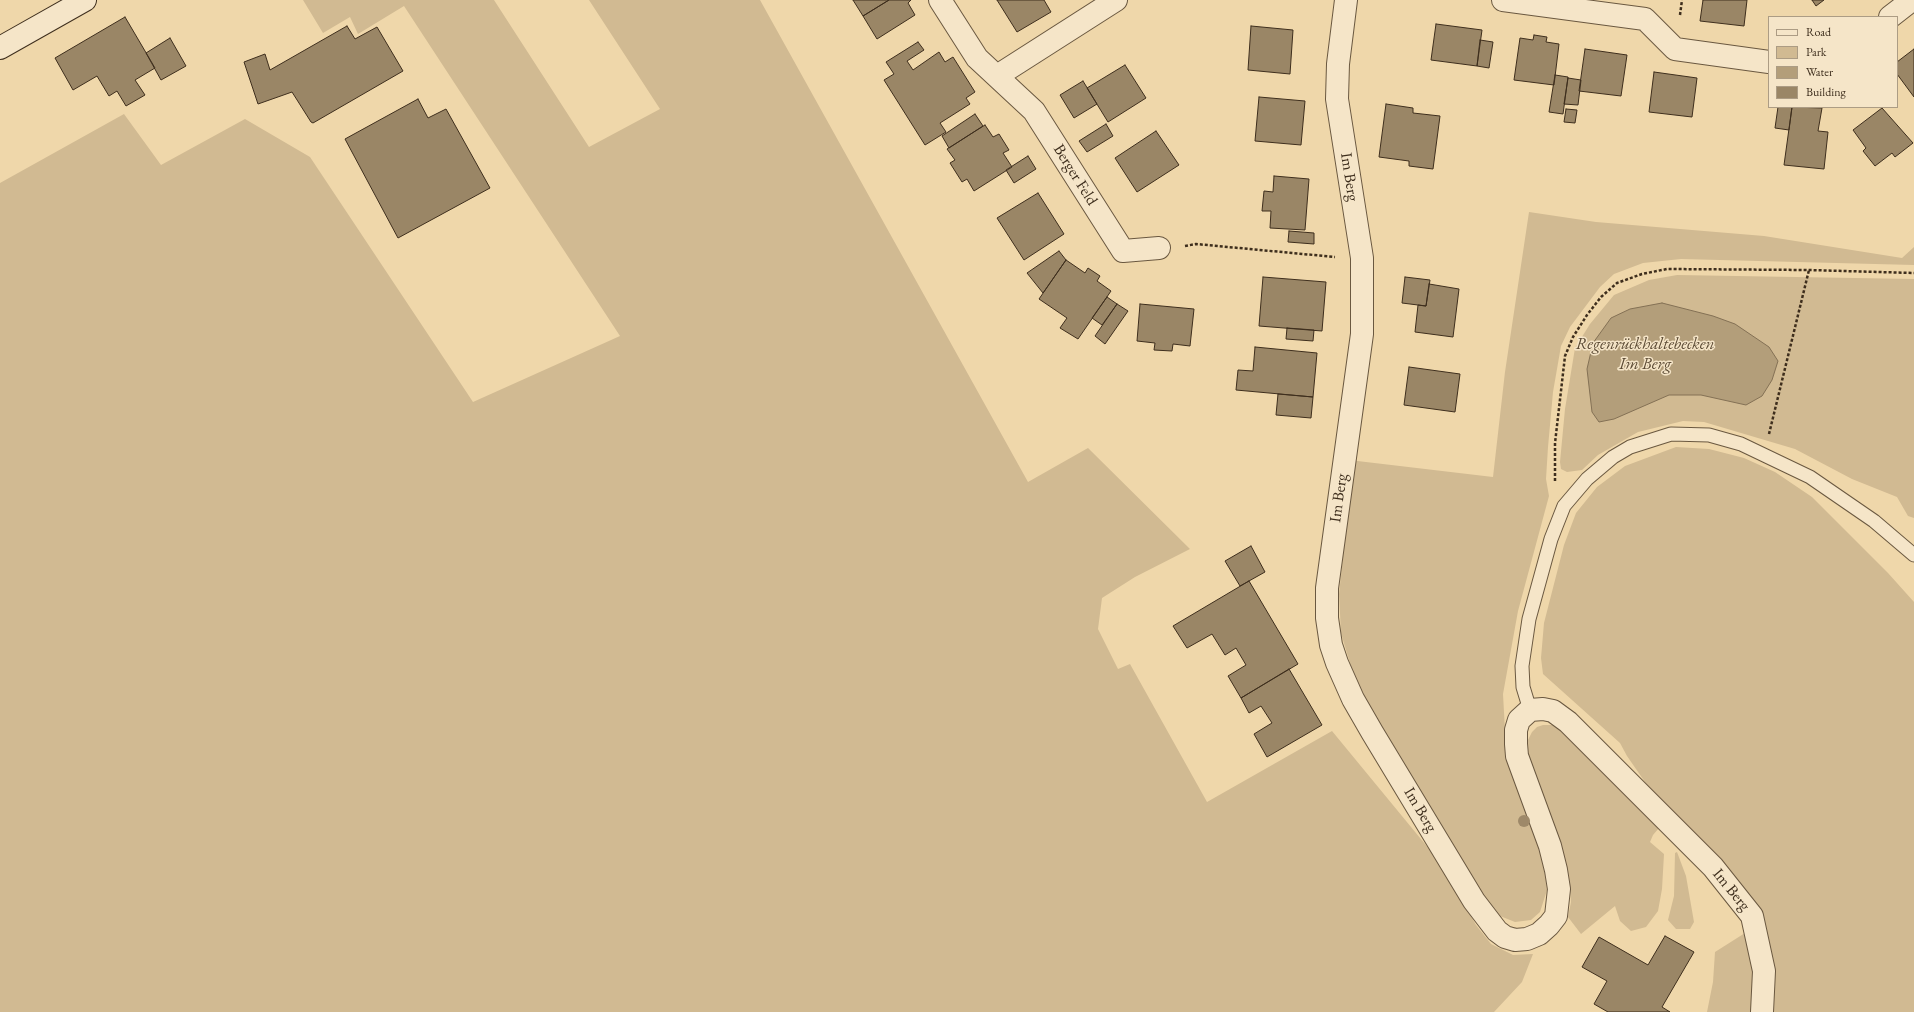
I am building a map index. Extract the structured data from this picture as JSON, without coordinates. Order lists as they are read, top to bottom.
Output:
{
  "streets": {
    "street": ["Berger Feld", "Im Berg"]
  },
  "water": ["Regenrückhaltebecken Im Berg"],
  "legend": [
    "Road",
    "Park",
    "Water",
    "Building"
  ]
}
